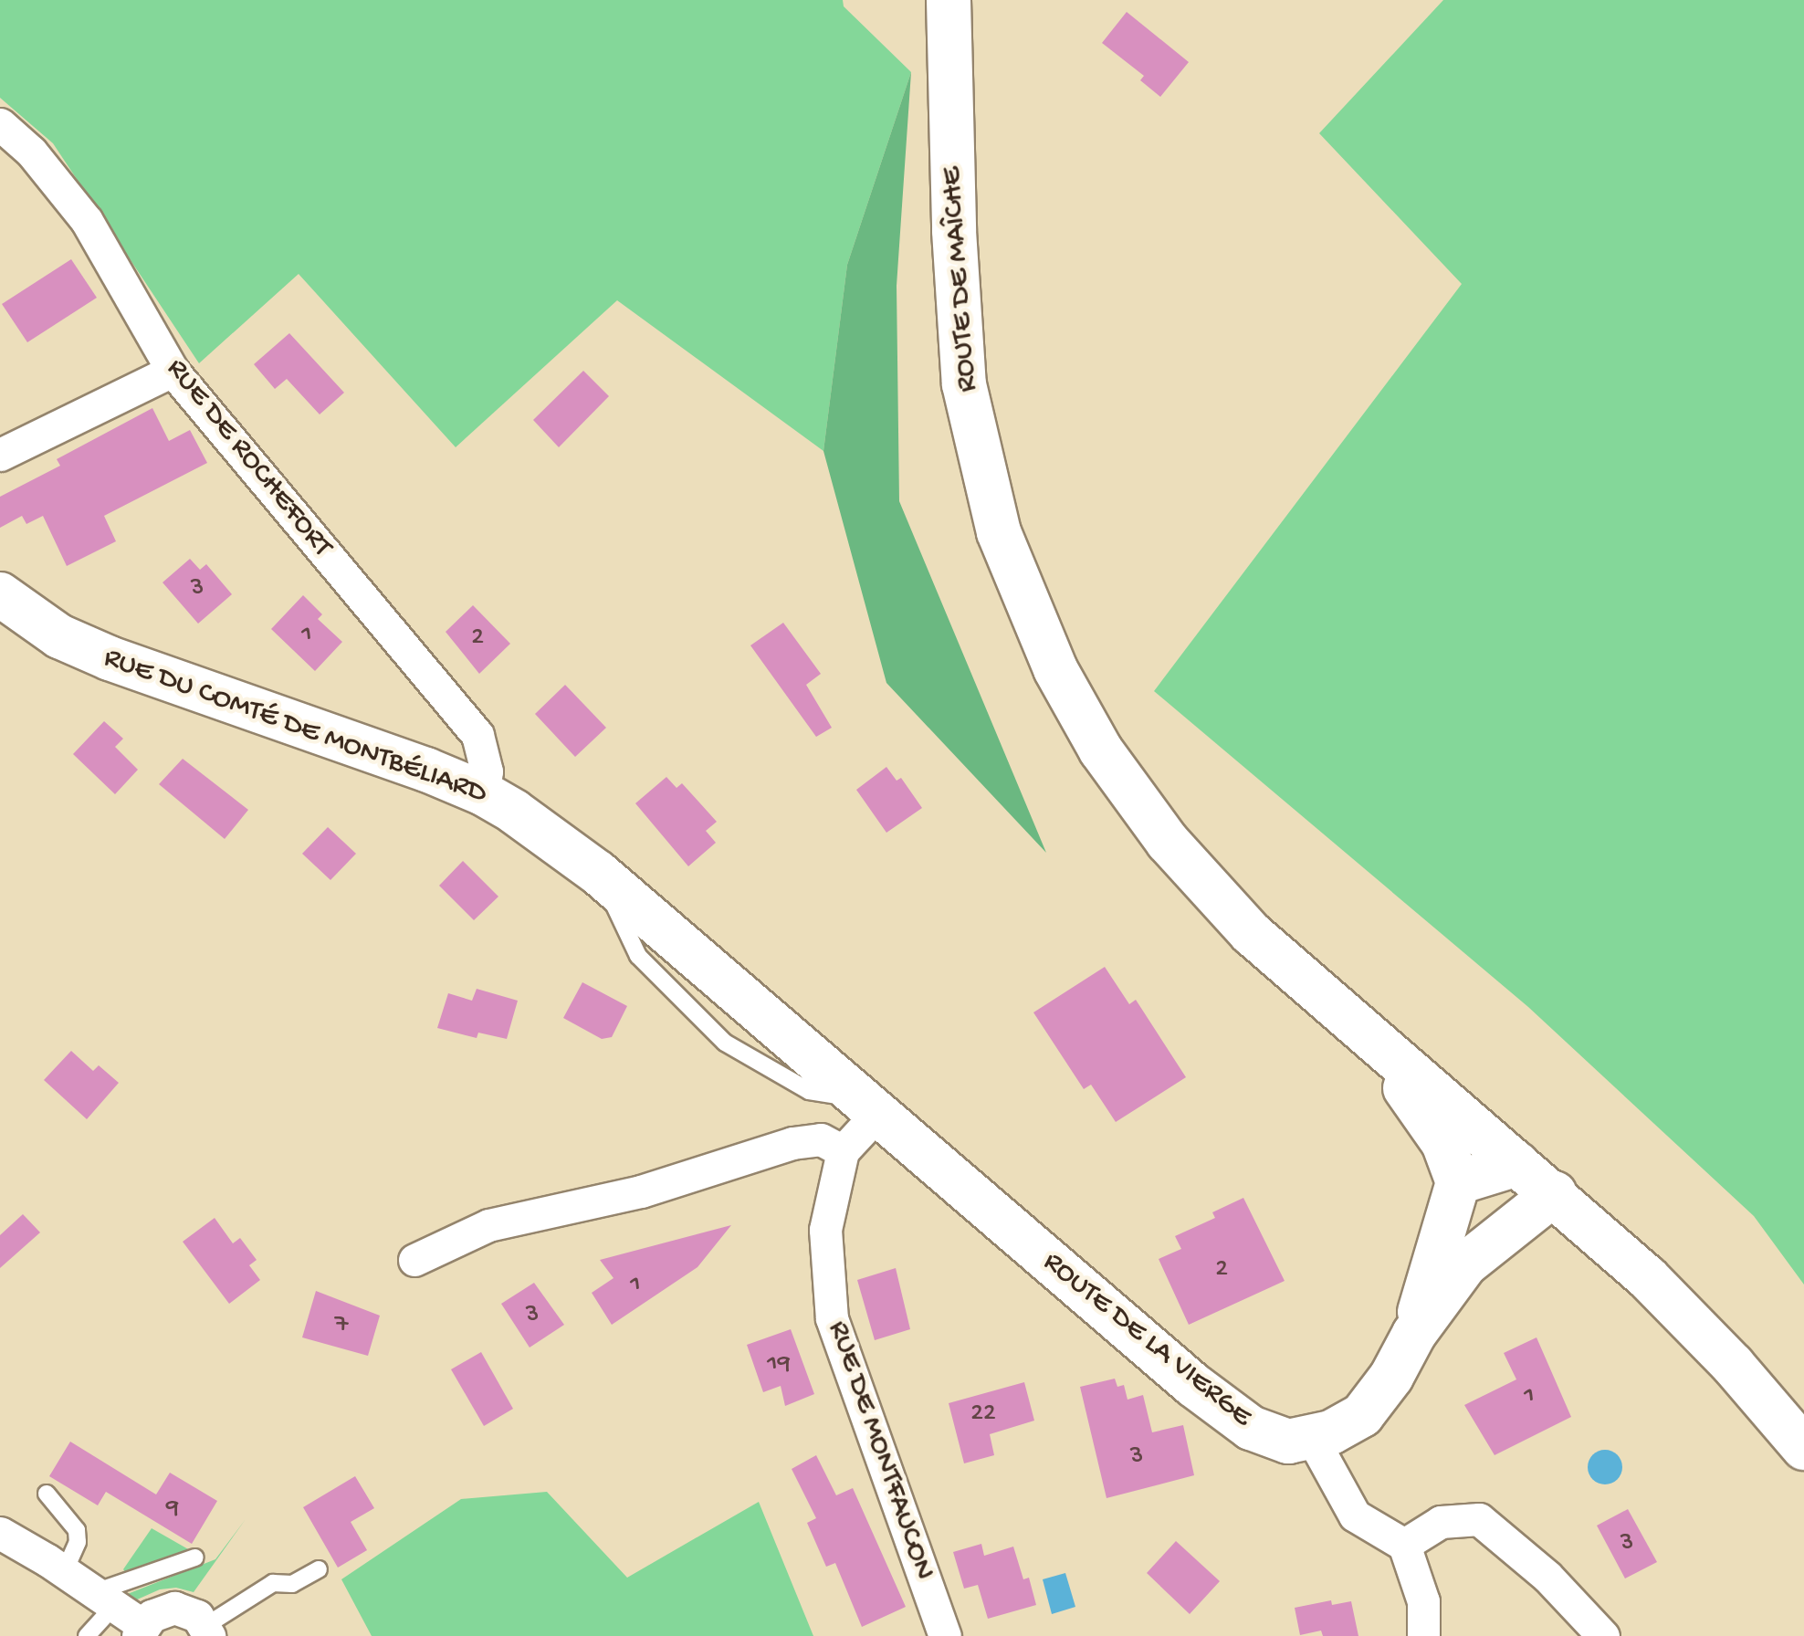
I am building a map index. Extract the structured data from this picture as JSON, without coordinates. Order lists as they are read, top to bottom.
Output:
{
  "streets": {
    "street": [
      "ROUTE DE MAÎCHE",
      "RUE DE ROCHEFORT",
      "RUE DU COMTÉ DE MONTBÉLIARD",
      "ROUTE DE LA VIERGE",
      "RUE DE MONTFAUCON"
    ]
  },
  "crossings": [
    ["RUE DE ROCHEFORT", "RUE DU COMTÉ DE MONTBÉLIARD"],
    ["RUE DU COMTÉ DE MONTBÉLIARD", "ROUTE DE LA VIERGE"]
  ],
  "house_numbers": [
    "3",
    "1",
    "2",
    "2",
    "1",
    "3",
    "7",
    "19",
    "1",
    "22",
    "3",
    "9",
    "3"
  ]
}
